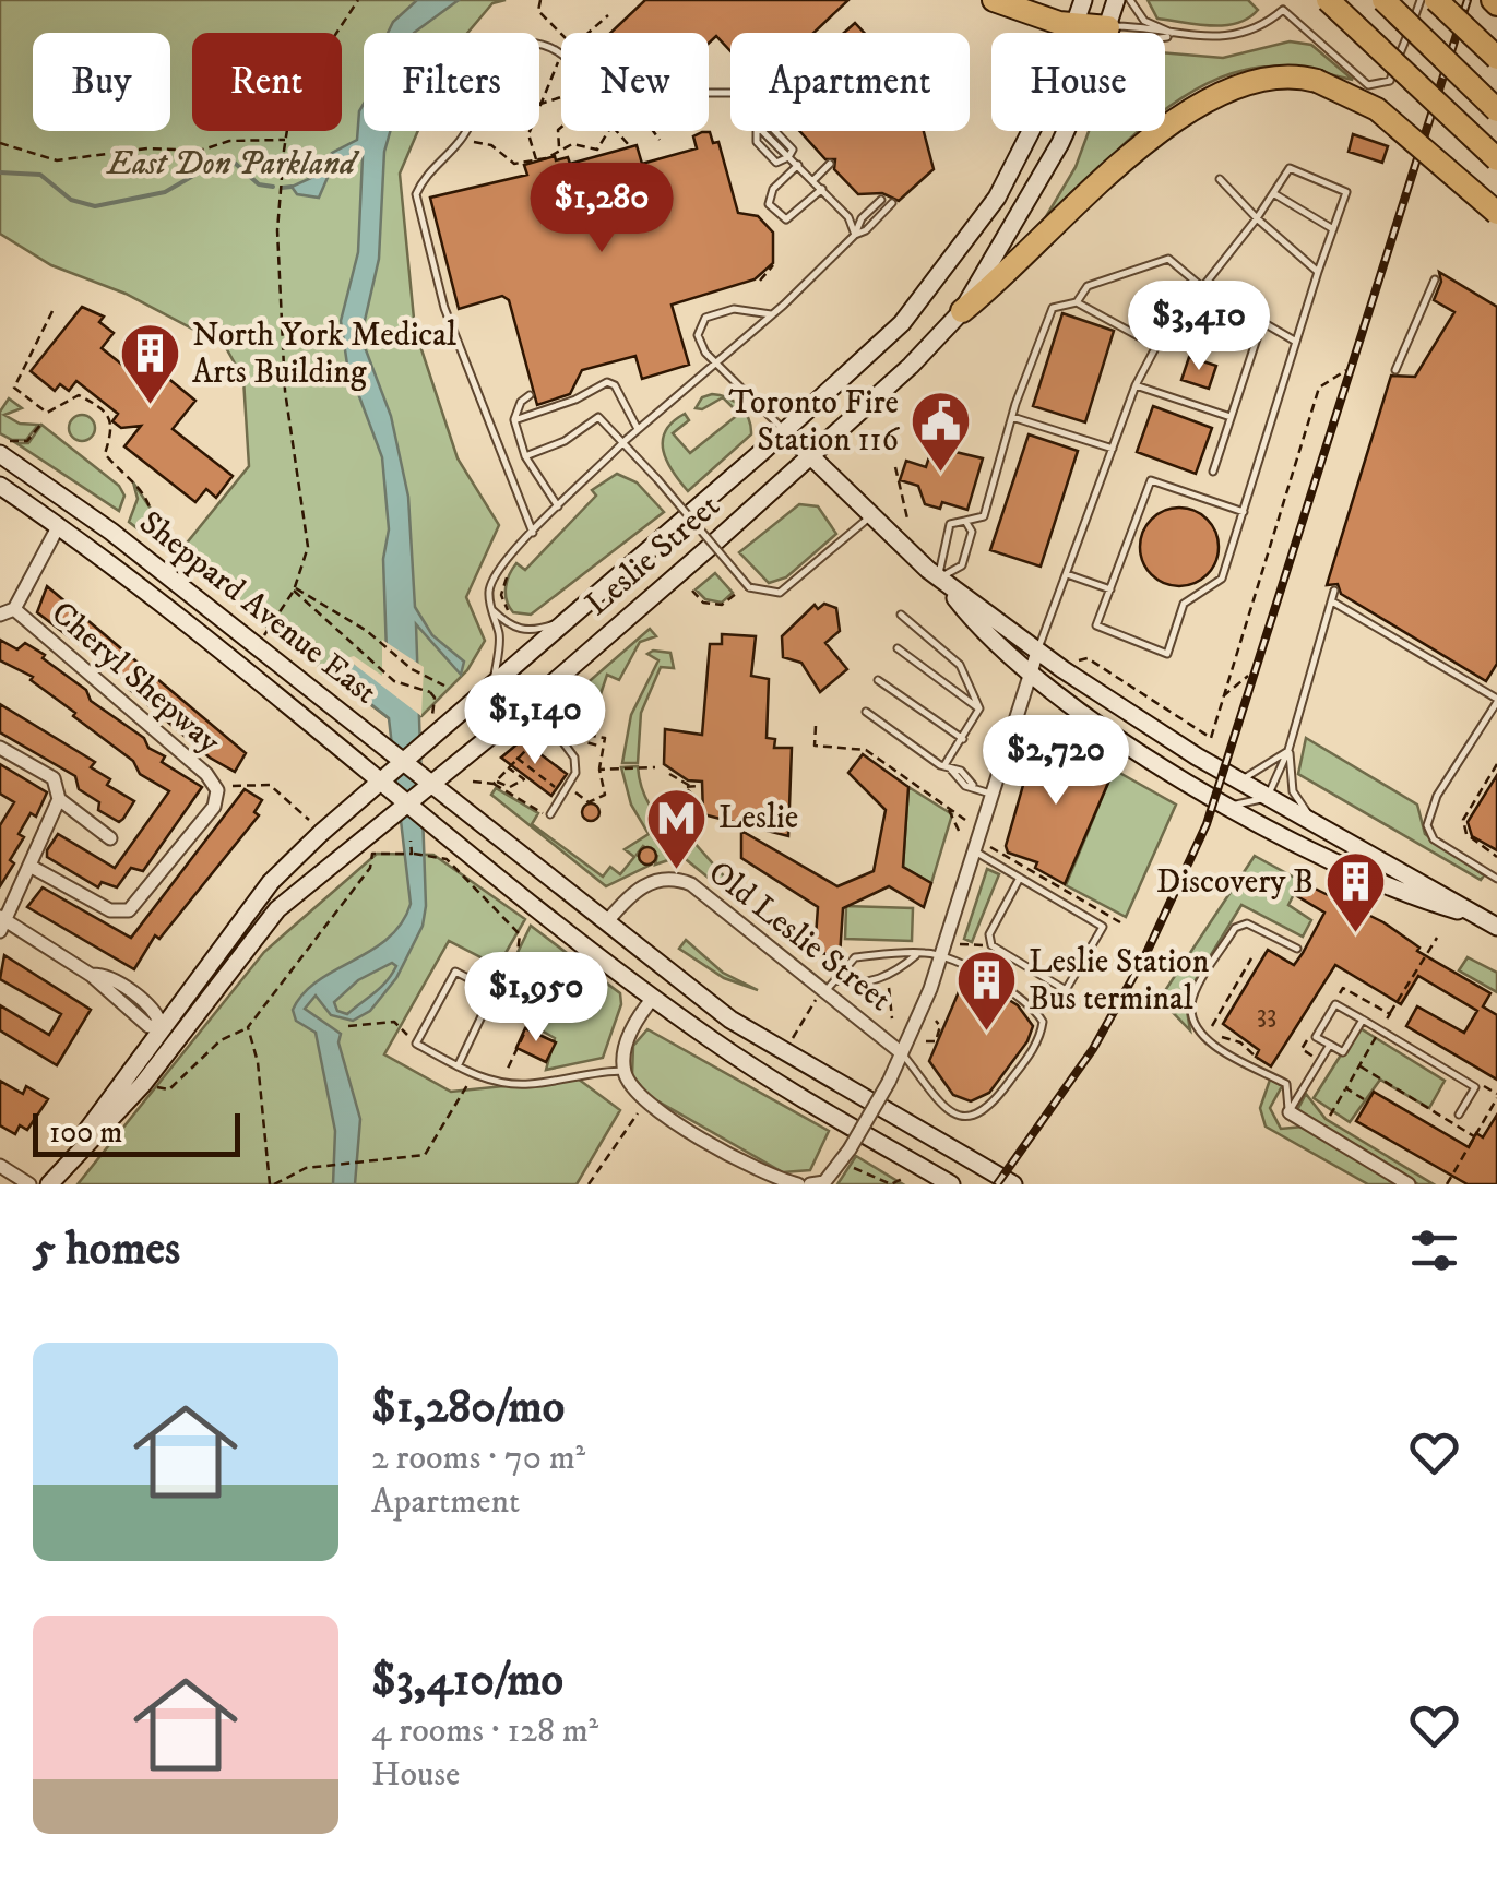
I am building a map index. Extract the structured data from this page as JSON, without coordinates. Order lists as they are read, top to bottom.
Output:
{
  "streets": {
    "main road": ["Leslie Street", "Sheppard Avenue East"],
    "street": ["Cheryl Shepway", "Old Leslie Street"]
  },
  "crossings": [
    ["Leslie Street", "Sheppard Avenue East"],
    ["Sheppard Avenue East", "Old Leslie Street"]
  ],
  "parks": ["East Don Parkland"],
  "places": {
    "building": ["North York Medical Arts Building", "Discovery B", "Leslie Station Bus terminal"],
    "public building": ["Toronto Fire Station 116"],
    "metro station": ["Leslie"]
  },
  "house_numbers": ["33"],
  "scale_bar": "100 m",
  "page": {
    "chip": [
      "Buy",
      "Rent",
      "Filters",
      "New",
      "Apartment",
      "House"
    ],
    "price": [
      "$1,280",
      "$3,410",
      "$1,140",
      "$2,720",
      "$1,950"
    ],
    "scale": "100 m",
    "heading": "5 homes",
    "list": [
      {
        "name": "$1,280/mo",
        "note": "2 rooms · 70 m² · Apartment"
      },
      {
        "name": "$3,410/mo",
        "note": "4 rooms · 128 m² · House"
      }
    ]
  }
}
